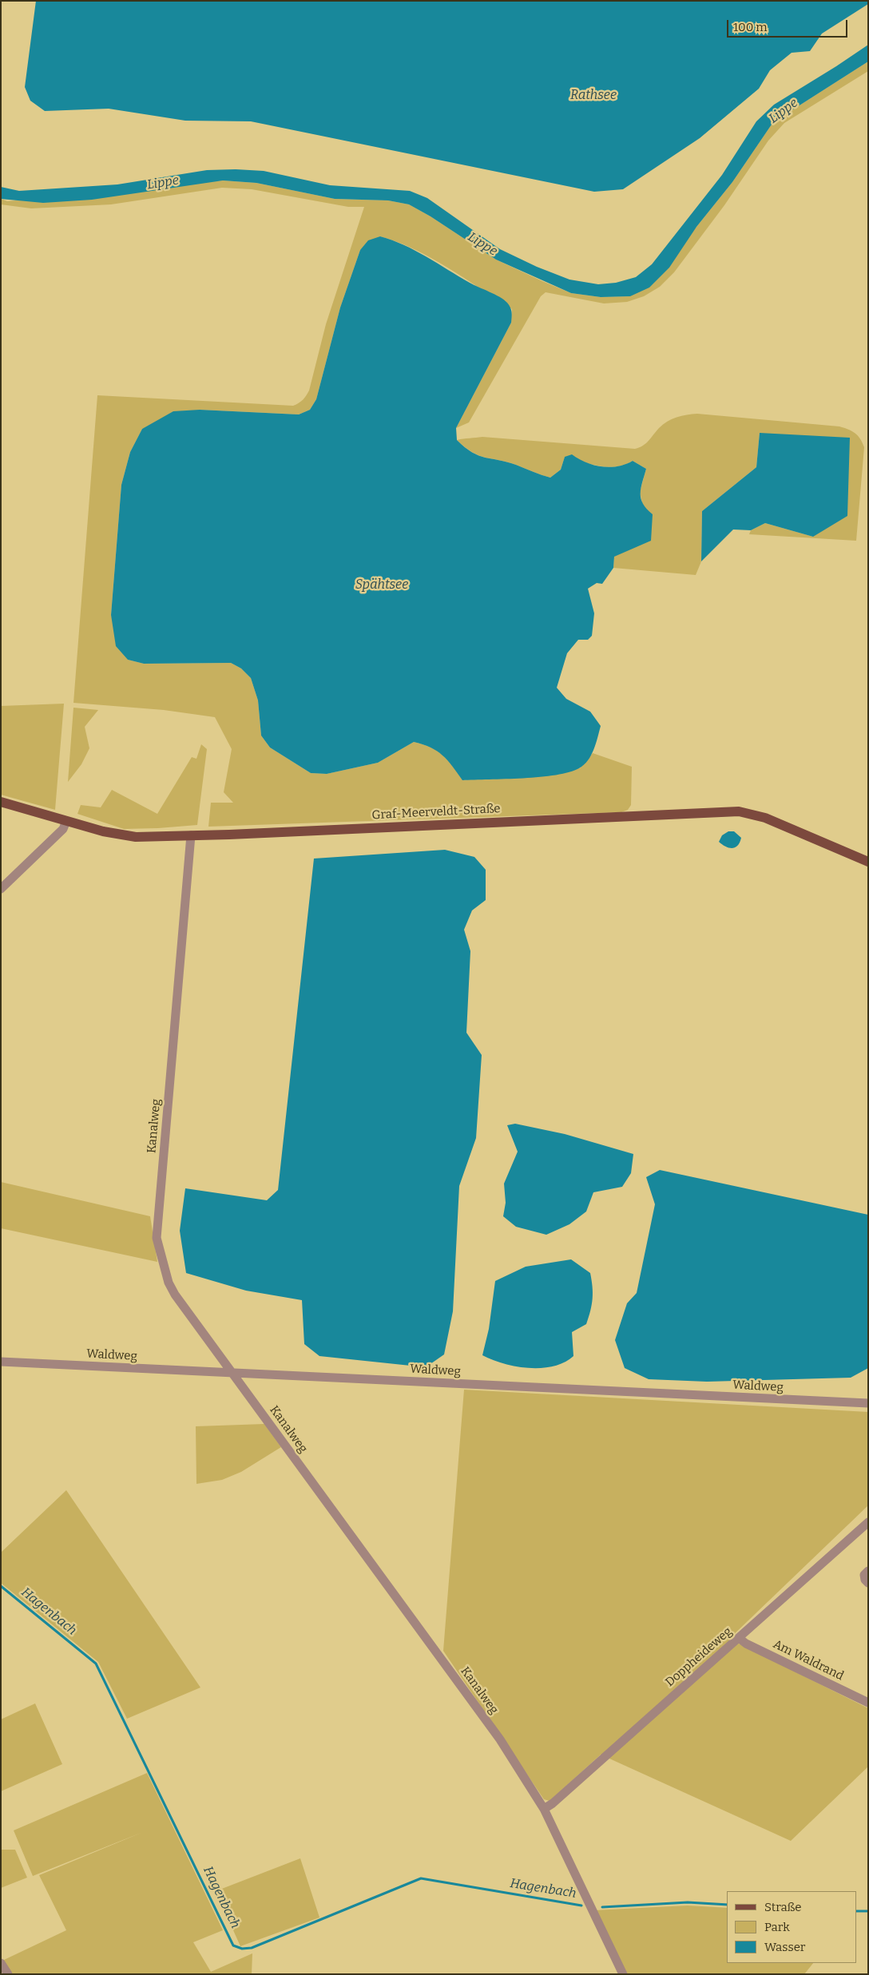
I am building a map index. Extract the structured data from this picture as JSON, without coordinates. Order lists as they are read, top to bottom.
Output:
{
  "streets": {
    "main road": ["Graf-Meerveldt-Straße"],
    "street": [
      "Kanalweg",
      "Waldweg",
      "Doppheideweg",
      "Am Waldrand"
    ]
  },
  "crossings": [
    ["Graf-Meerveldt-Straße", "Kanalweg"],
    ["Kanalweg", "Waldweg"],
    ["Kanalweg", "Doppheideweg"],
    ["Doppheideweg", "Am Waldrand"]
  ],
  "water": [
    "Rathsee",
    "Lippe",
    "Spähtsee",
    "Hagenbach"
  ],
  "legend": ["Straße", "Park", "Wasser"],
  "scale_bar": "100 m"
}
